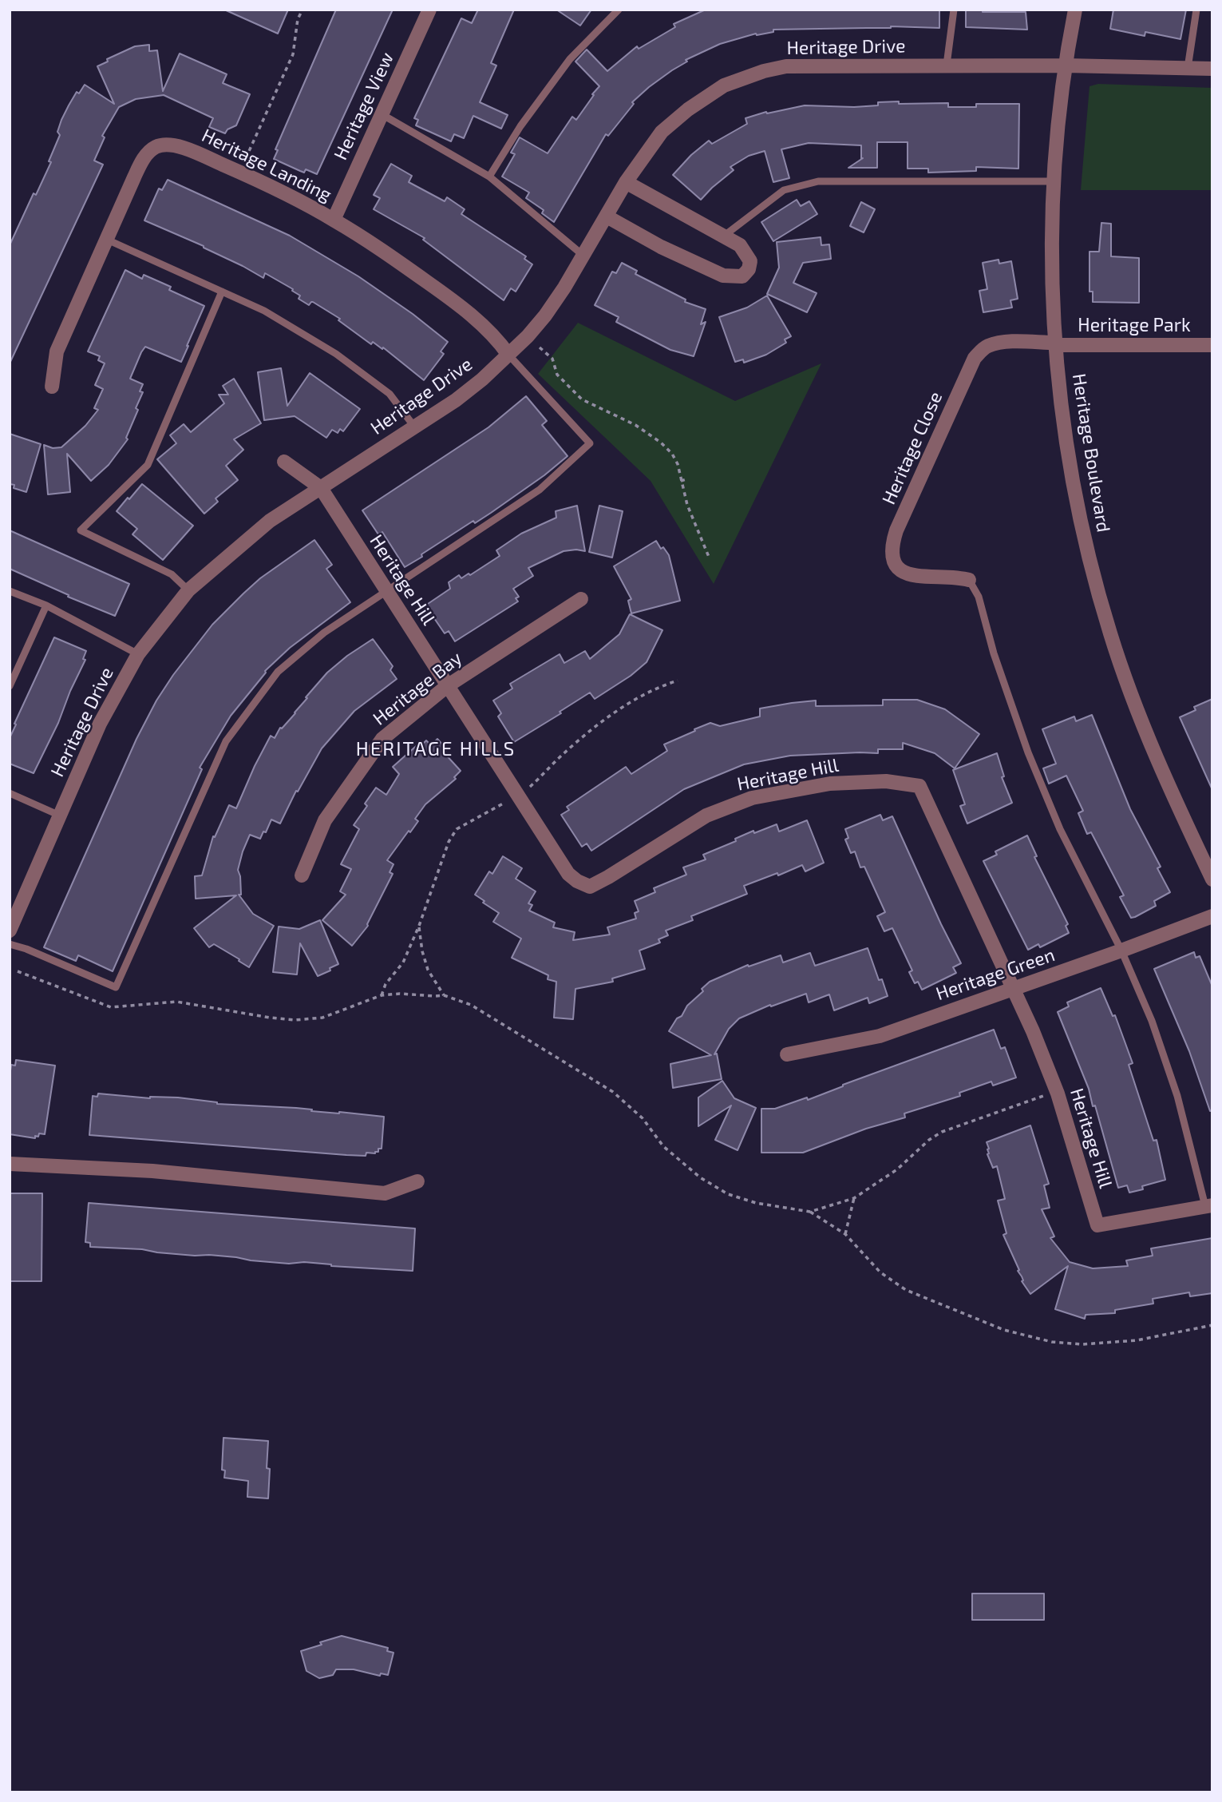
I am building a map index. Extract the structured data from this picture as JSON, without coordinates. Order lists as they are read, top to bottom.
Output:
{
  "streets": {
    "street": [
      "Heritage Drive",
      "Heritage View",
      "Heritage Landing",
      "Heritage Park",
      "Heritage Close",
      "Heritage Boulevard",
      "Heritage Hill",
      "Heritage Bay",
      "Heritage Green"
    ]
  },
  "crossings": [
    ["Heritage Drive", "Heritage Landing"],
    ["Heritage Drive", "Heritage Boulevard"],
    ["Heritage Drive", "Heritage Hill"],
    ["Heritage View", "Heritage Landing"],
    ["Heritage Park", "Heritage Close"],
    ["Heritage Park", "Heritage Boulevard"],
    ["Heritage Close", "Heritage Boulevard"],
    ["Heritage Hill", "Heritage Bay"],
    ["Heritage Hill", "Heritage Green"]
  ],
  "districts": ["HERITAGE HILLS"]
}
